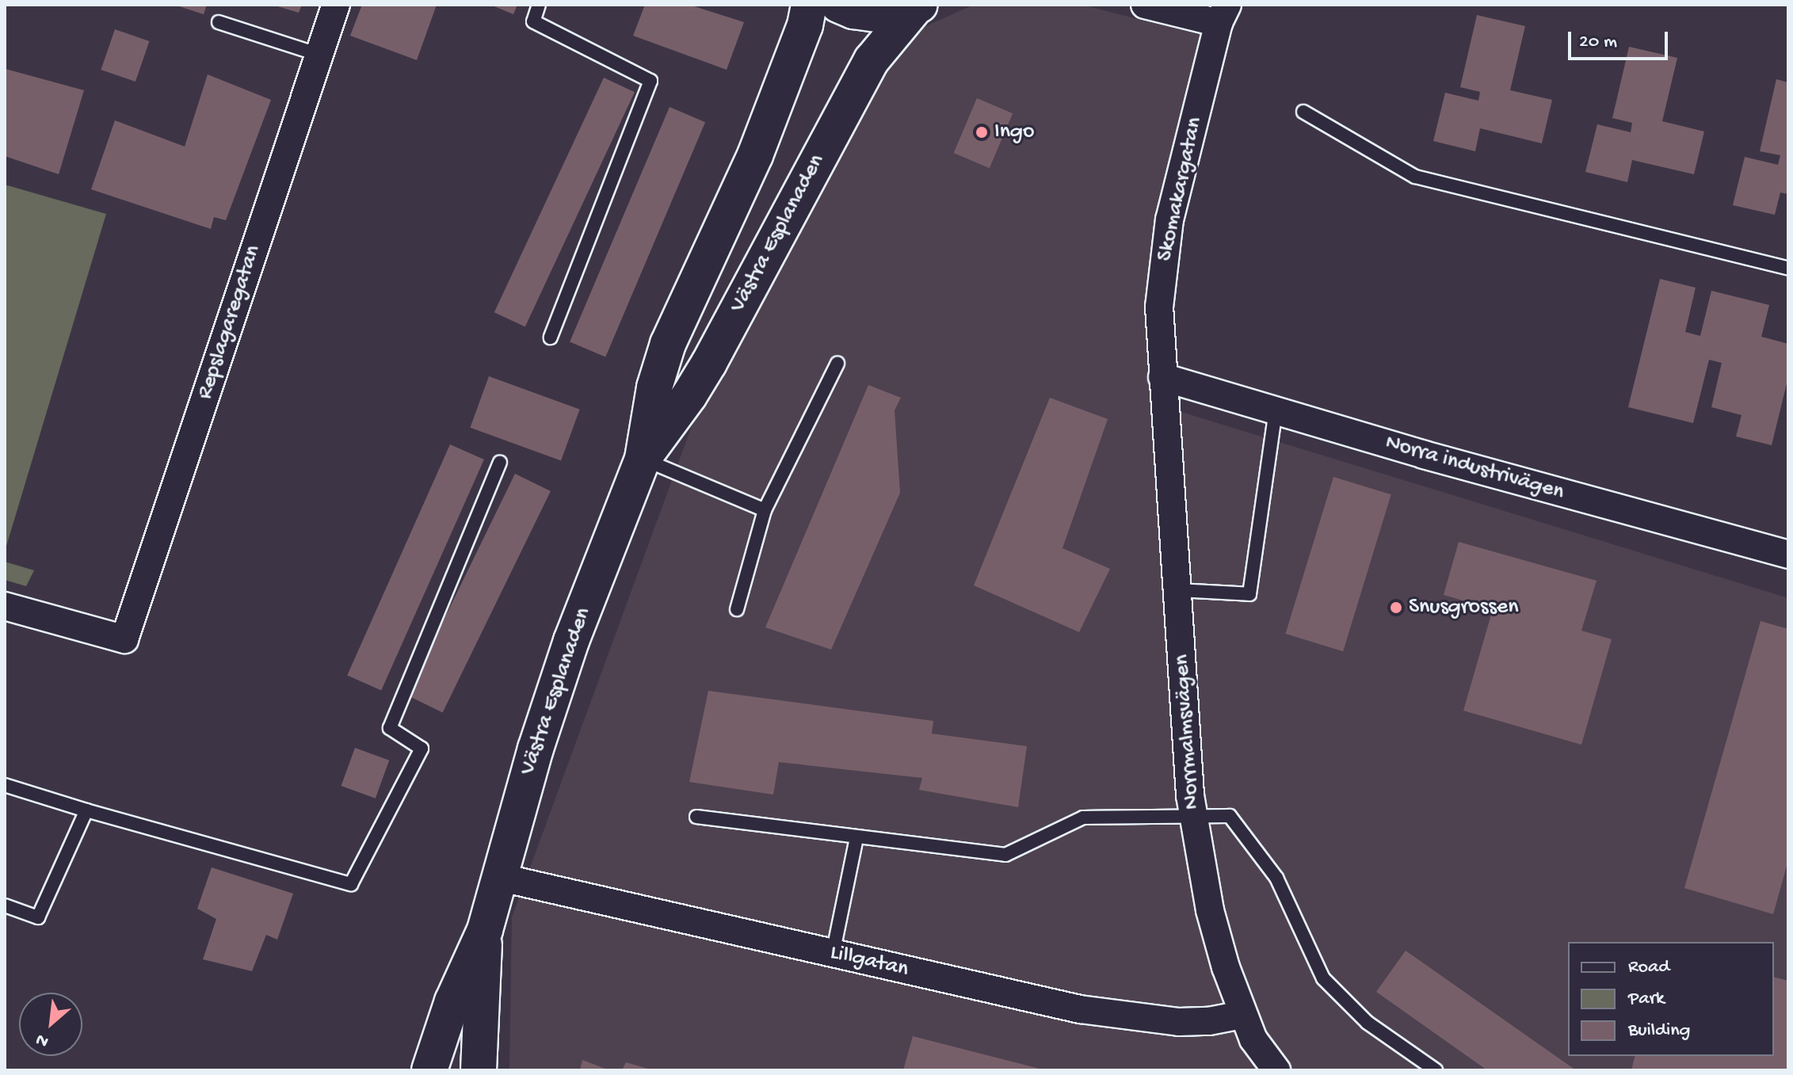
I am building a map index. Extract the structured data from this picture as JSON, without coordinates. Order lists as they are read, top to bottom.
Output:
{
  "streets": {
    "street": [
      "Skomakargatan",
      "Västra Esplanaden",
      "Repslagaregatan",
      "Norra industrivägen",
      "Norrmalmsvägen",
      "Lillgatan"
    ]
  },
  "crossings": [
    ["Skomakargatan", "Norra industrivägen"],
    ["Skomakargatan", "Norrmalmsvägen"],
    ["Västra Esplanaden", "Lillgatan"],
    ["Norra industrivägen", "Norrmalmsvägen"],
    ["Norrmalmsvägen", "Lillgatan"]
  ],
  "places": ["Ingo", "Snusgrossen"],
  "legend": ["Road", "Park", "Building"],
  "scale_bar": "20 m",
  "north": "bottom left"
}
